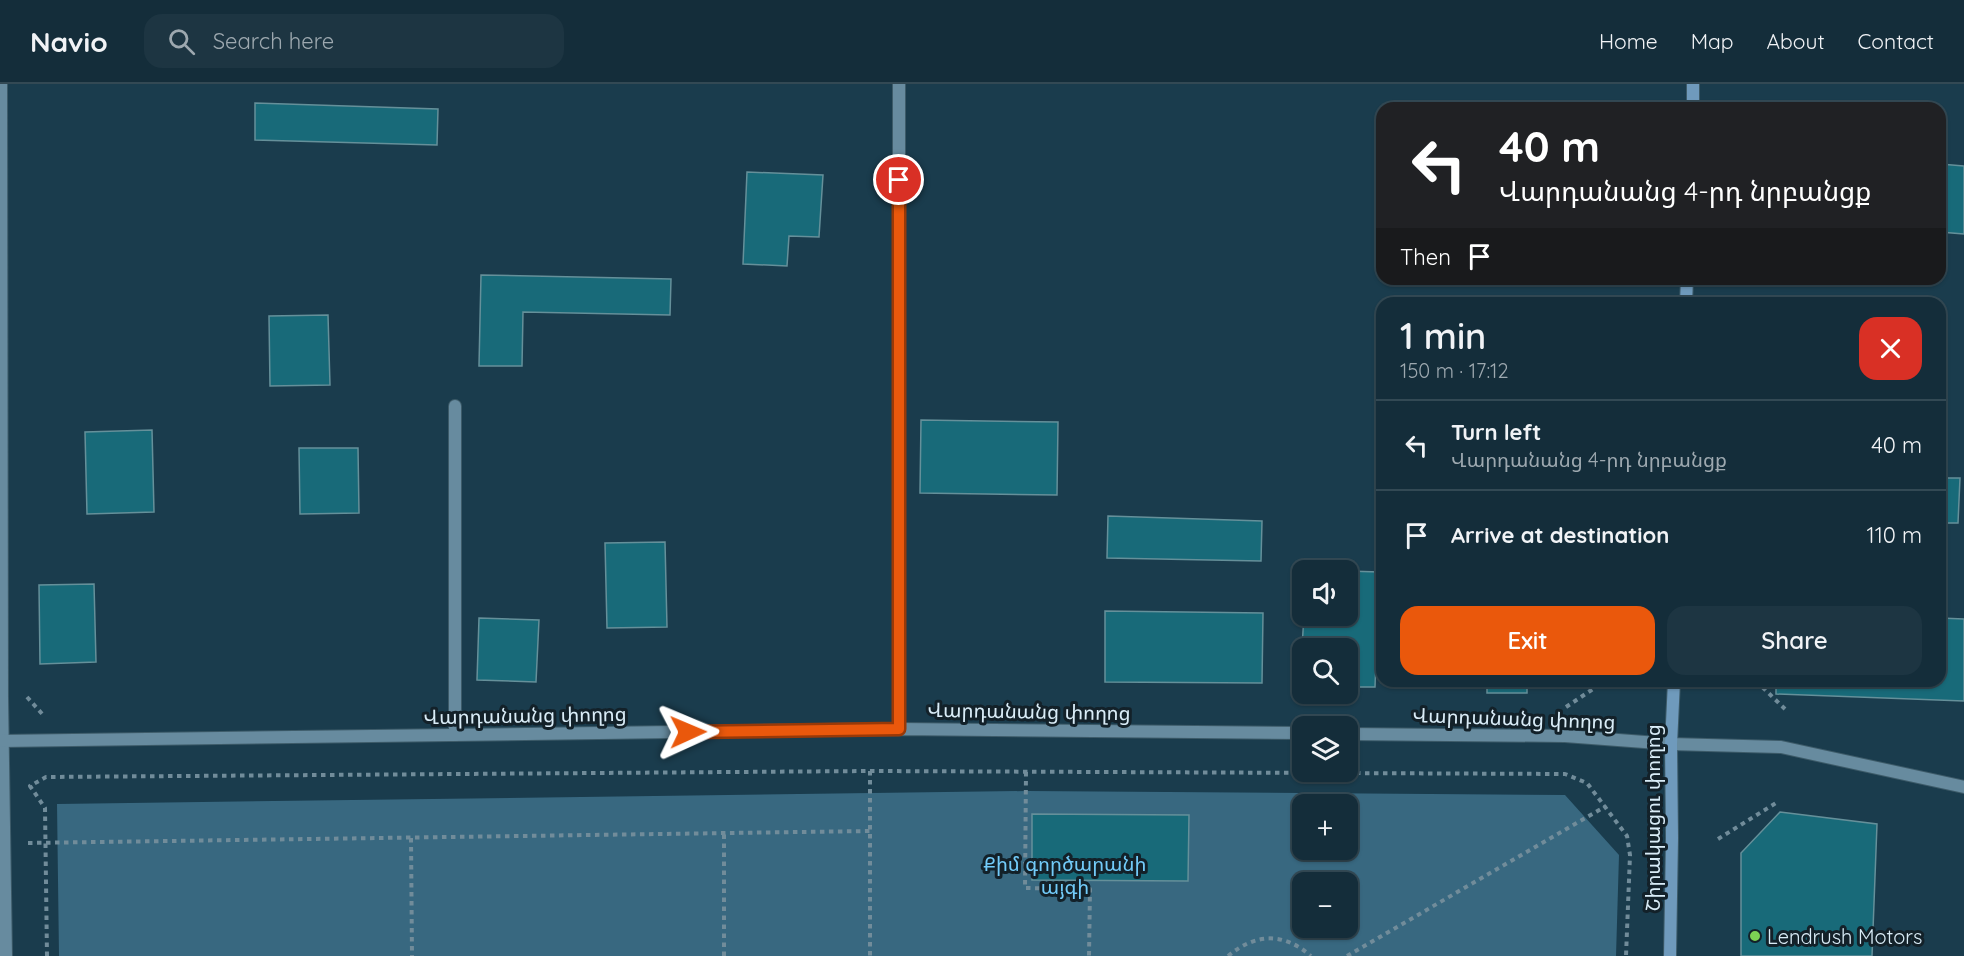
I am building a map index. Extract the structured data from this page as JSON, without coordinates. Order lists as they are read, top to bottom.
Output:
{
  "streets": {
    "street": ["Վարդանանց փողոց", "Շիրակացու փողոց"]
  },
  "crossings": [
    ["Վարդանանց փողոց", "Շիրակացու փողոց"]
  ],
  "parks": ["Քիմ գործարանի այգի"],
  "places": ["Lendrush Motors"],
  "page": {
    "header": "Navio",
    "search": "Search here",
    "nav": [
      "Home",
      "Map",
      "About",
      "Contact"
    ],
    "turn": ["40 m", "Վարդանանց 4-րդ նրբանցք"],
    "then": "Then",
    "heading": ["1 min", "150 m · 17:12"],
    "list": [
      {
        "name": "Turn left",
        "note": "Վարդանանց 4-րդ նրբանցք",
        "value": "40 m"
      },
      {
        "name": "Arrive at destination",
        "value": "110 m"
      }
    ],
    "map_buttons": ["+", "−"],
    "buttons": ["Exit", "Share"]
  }
}
